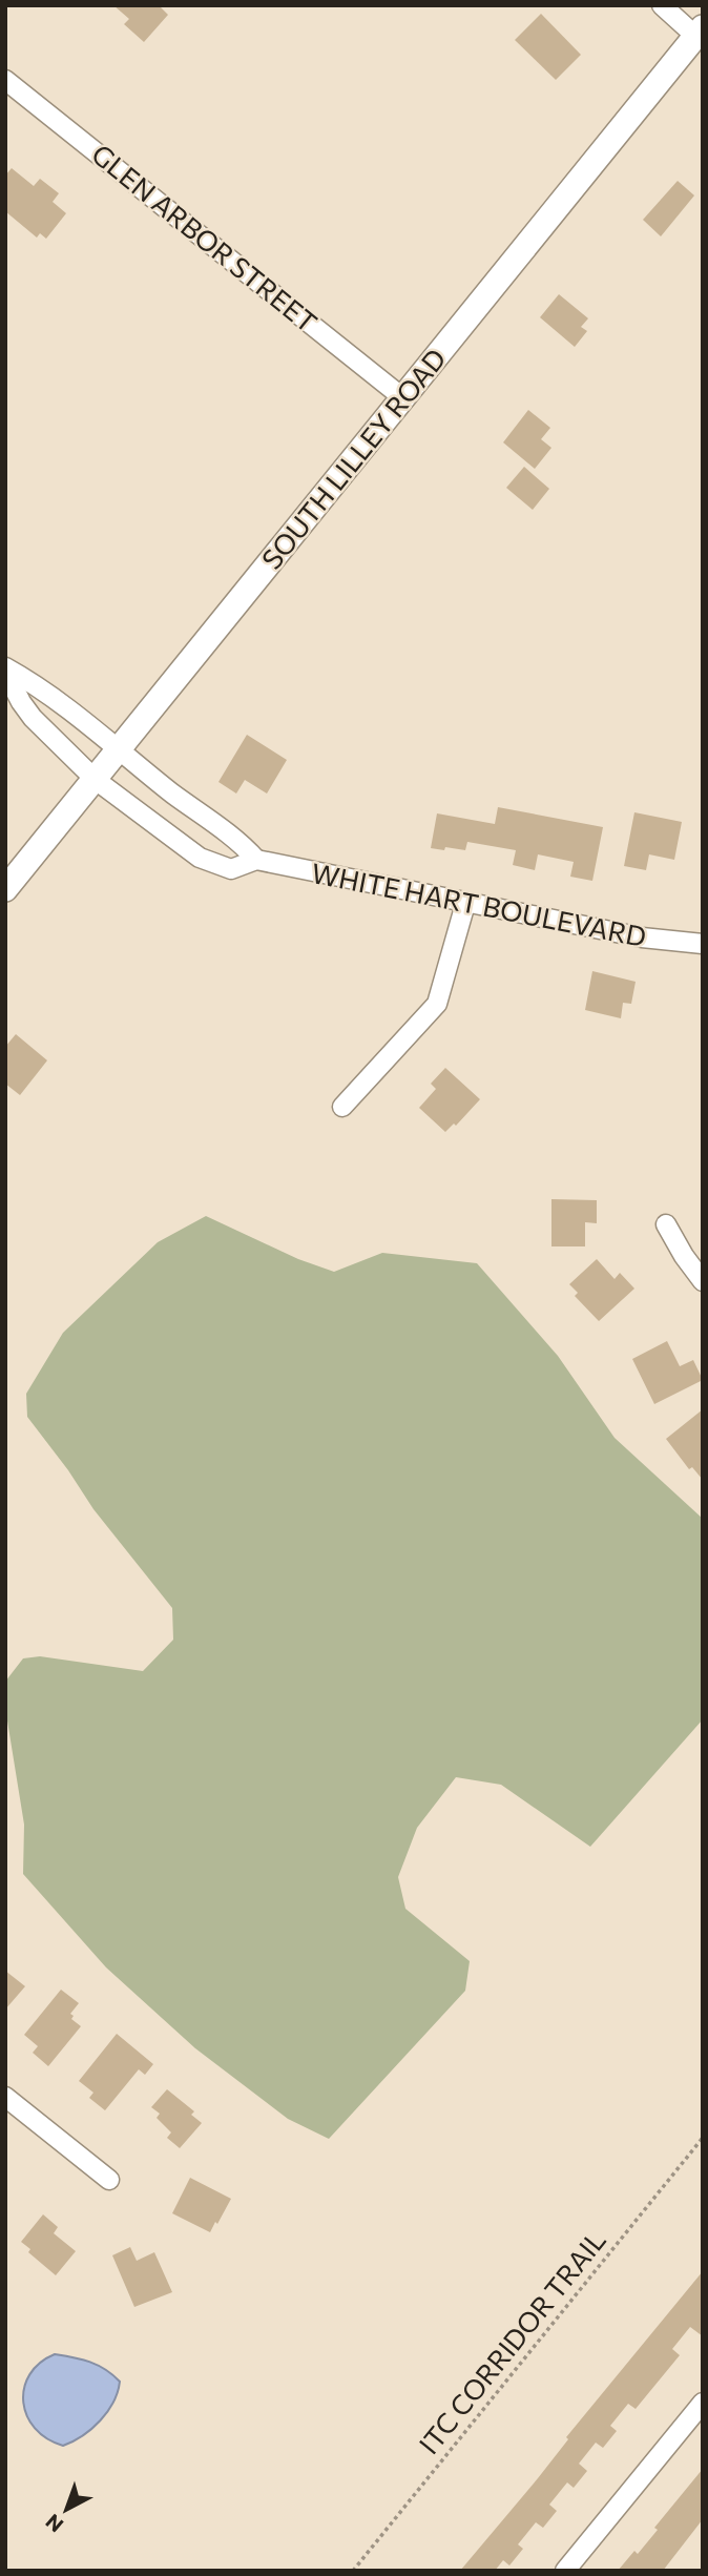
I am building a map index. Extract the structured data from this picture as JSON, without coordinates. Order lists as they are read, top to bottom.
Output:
{
  "streets": {
    "street": ["GLEN ARBOR STREET", "SOUTH LILLEY ROAD", "WHITE HART BOULEVARD"],
    "path": ["ITC CORRIDOR TRAIL"]
  },
  "crossings": [
    ["GLEN ARBOR STREET", "SOUTH LILLEY ROAD"],
    ["SOUTH LILLEY ROAD", "WHITE HART BOULEVARD"]
  ],
  "north": "bottom left"
}
